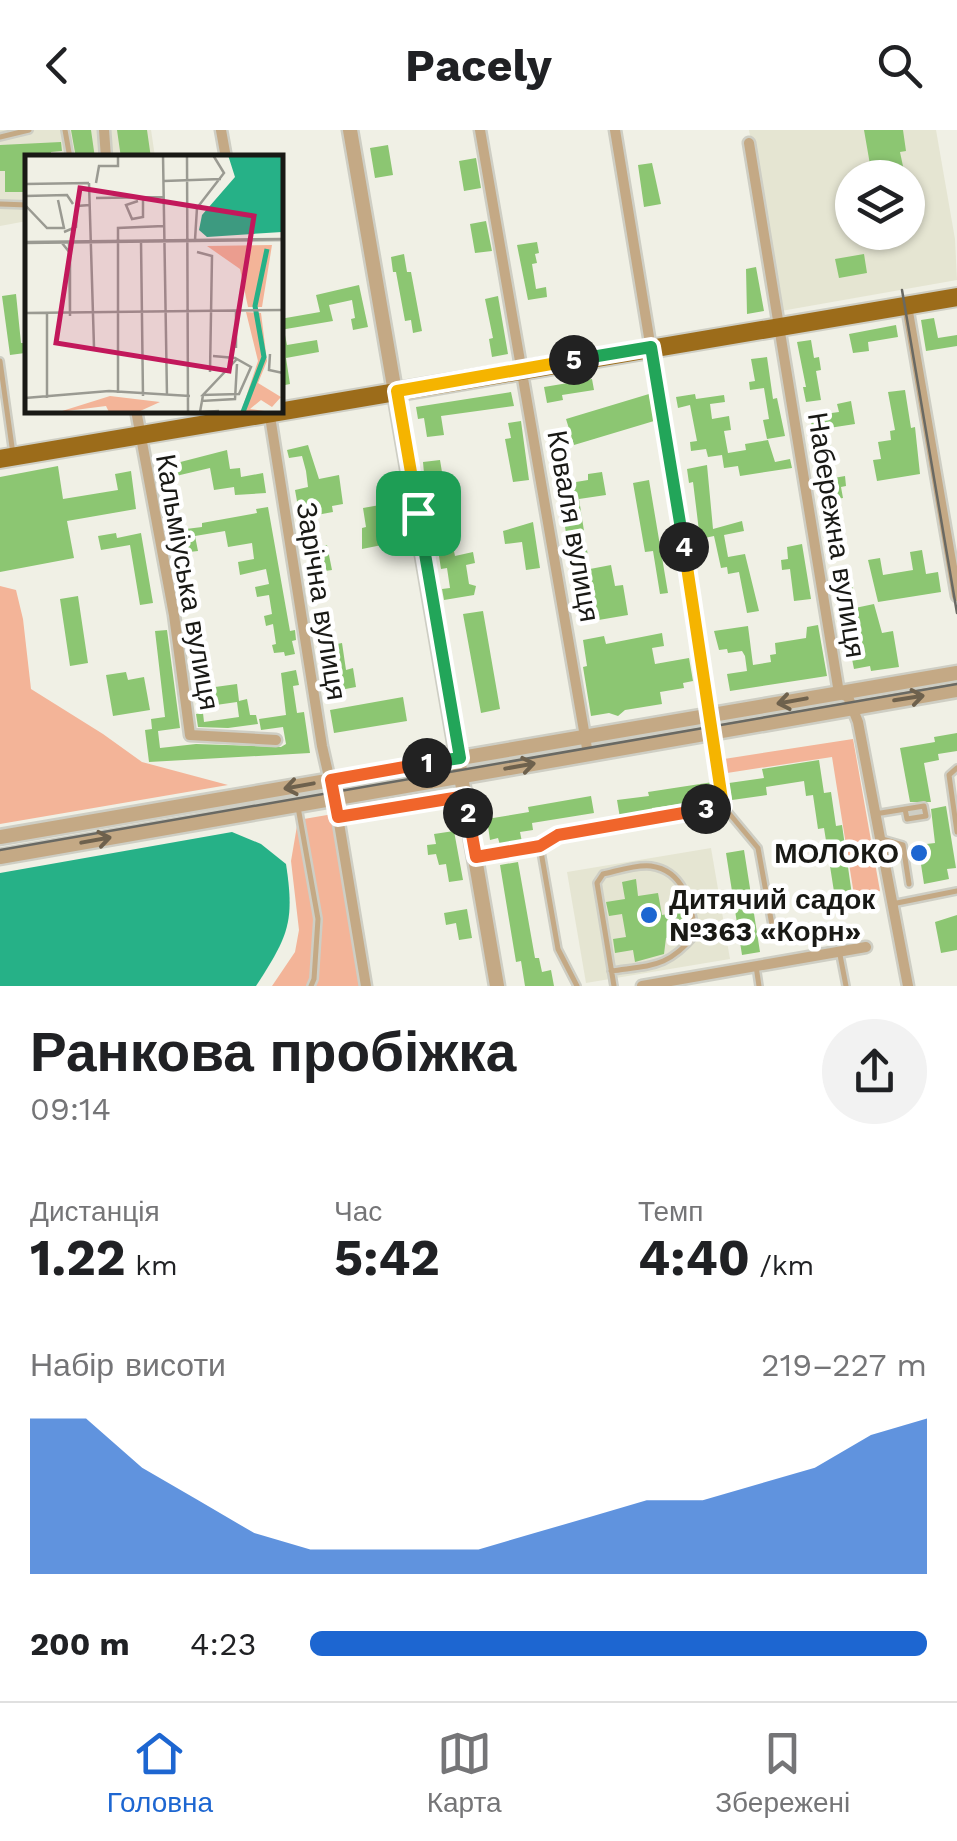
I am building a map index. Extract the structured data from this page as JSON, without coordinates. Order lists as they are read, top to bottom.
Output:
{
  "streets": {
    "street": [
      "Коваля вулиця",
      "Набережна вулиця",
      "Кальміуська вулиця",
      "Зарічна вулиця"
    ]
  },
  "places": ["МОЛОКО", "Дитячий садок №363 «Корн»"],
  "page": {
    "header": "Pacely",
    "pins": [
      "5",
      "4",
      "1",
      "3",
      "2"
    ],
    "heading": ["Ранкова пробіжка", "09:14"],
    "stats": [
      ["Дистанція", "1.22 km"],
      ["Час", "5:42"],
      ["Темп", "4:40 /km"]
    ],
    "chart": ["Набір висоти", "219–227 m"],
    "list": [
      {
        "name": "200 m",
        "note": "4:23"
      }
    ],
    "tabs": ["Головна", "Карта", "Збережені"]
  }
}
